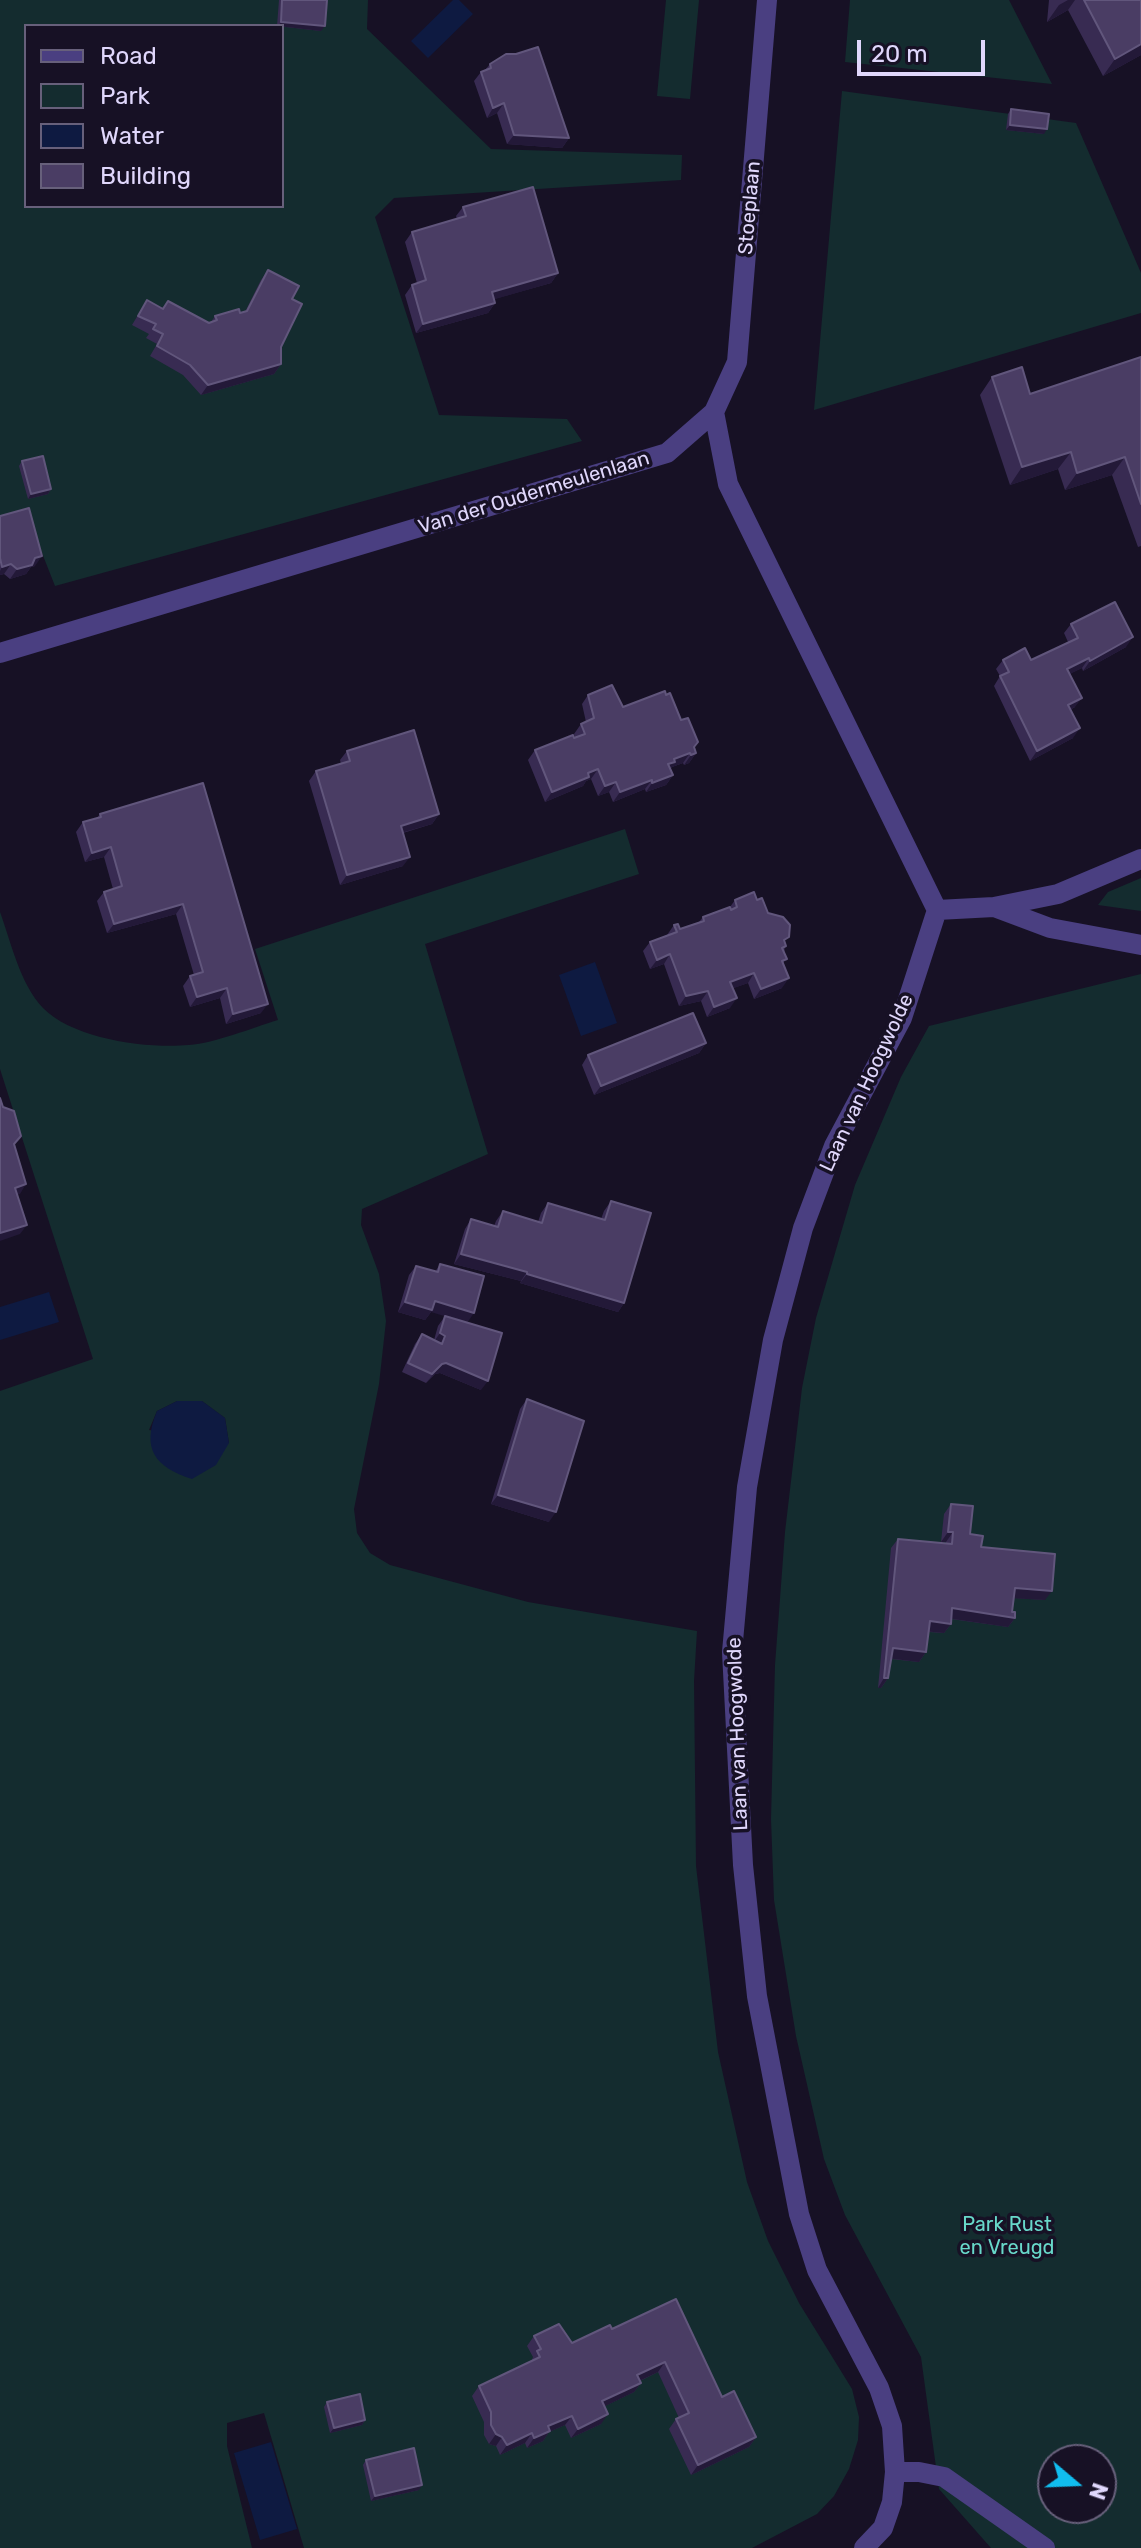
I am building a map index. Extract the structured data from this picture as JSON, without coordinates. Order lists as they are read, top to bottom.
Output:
{
  "streets": {
    "street": ["Stoeplaan", "Van der Oudermeulenlaan", "Laan van Hoogwolde"]
  },
  "crossings": [
    ["Stoeplaan", "Van der Oudermeulenlaan"]
  ],
  "parks": ["Park Rust en Vreugd"],
  "legend": [
    "Road",
    "Park",
    "Water",
    "Building"
  ],
  "scale_bar": "20 m",
  "north": "right"
}
